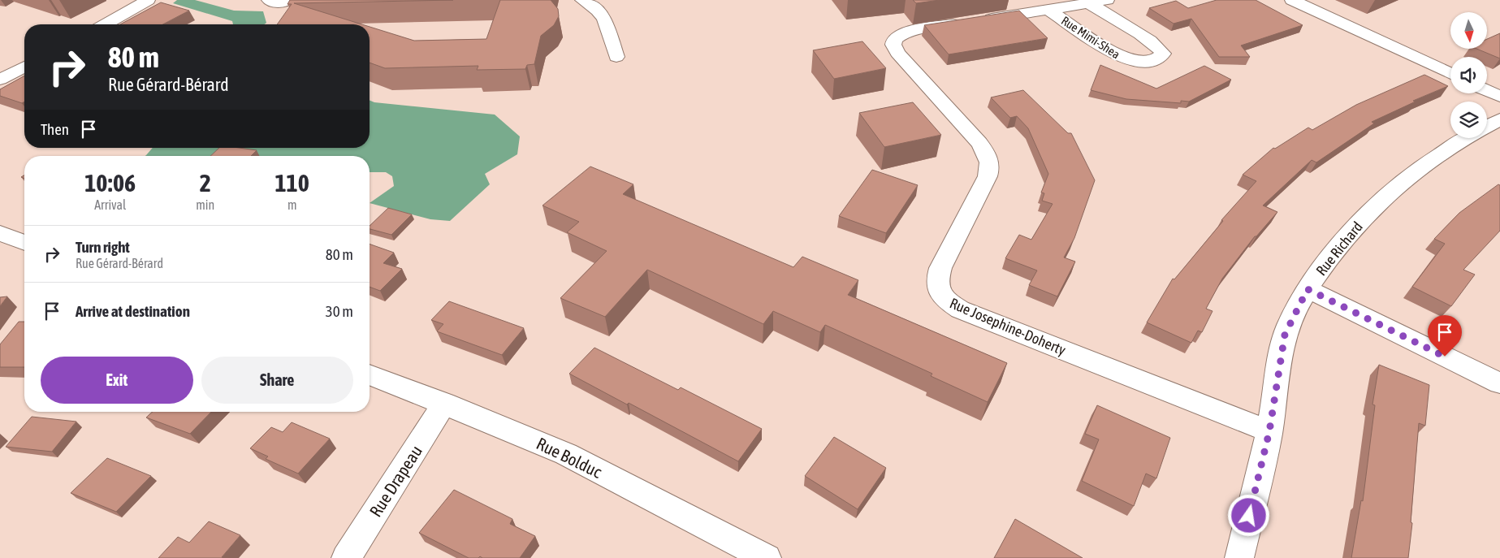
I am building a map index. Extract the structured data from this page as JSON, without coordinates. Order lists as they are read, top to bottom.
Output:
{
  "streets": {
    "street": [
      "Rue Mimi-Shea",
      "Rue Richard",
      "Rue Josephine-Doherty",
      "Rue Bolduc",
      "Rue Drapeau"
    ]
  },
  "crossings": [
    ["Rue Mimi-Shea", "Rue Josephine-Doherty"],
    ["Rue Richard", "Rue Josephine-Doherty"],
    ["Rue Bolduc", "Rue Drapeau"]
  ],
  "north": "bottom",
  "page": {
    "turn": ["80 m", "Rue Gérard-Bérard"],
    "then": "Then",
    "eta": [
      "10:06",
      "Arrival",
      "2",
      "min",
      "110",
      "m"
    ],
    "list": [
      {
        "name": "Turn right",
        "note": "Rue Gérard-Bérard",
        "value": "80 m"
      },
      {
        "name": "Arrive at destination",
        "value": "30 m"
      }
    ],
    "buttons": ["Exit", "Share"]
  }
}
